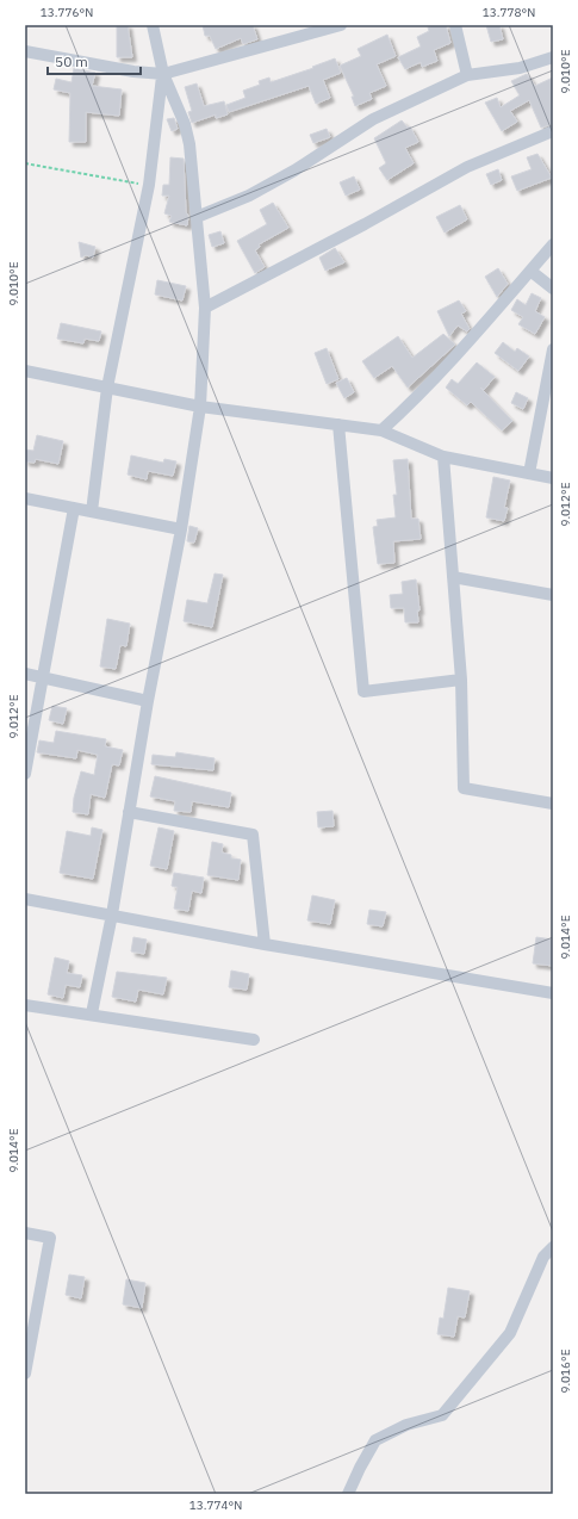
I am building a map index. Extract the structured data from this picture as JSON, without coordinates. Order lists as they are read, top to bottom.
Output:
{
  "scale_bar": "50 m",
  "coordinates": [
    "13.776°N",
    "13.778°N",
    "9.010°E",
    "9.012°E",
    "9.014°E",
    "9.016°E",
    "13.774°N"
  ]
}
